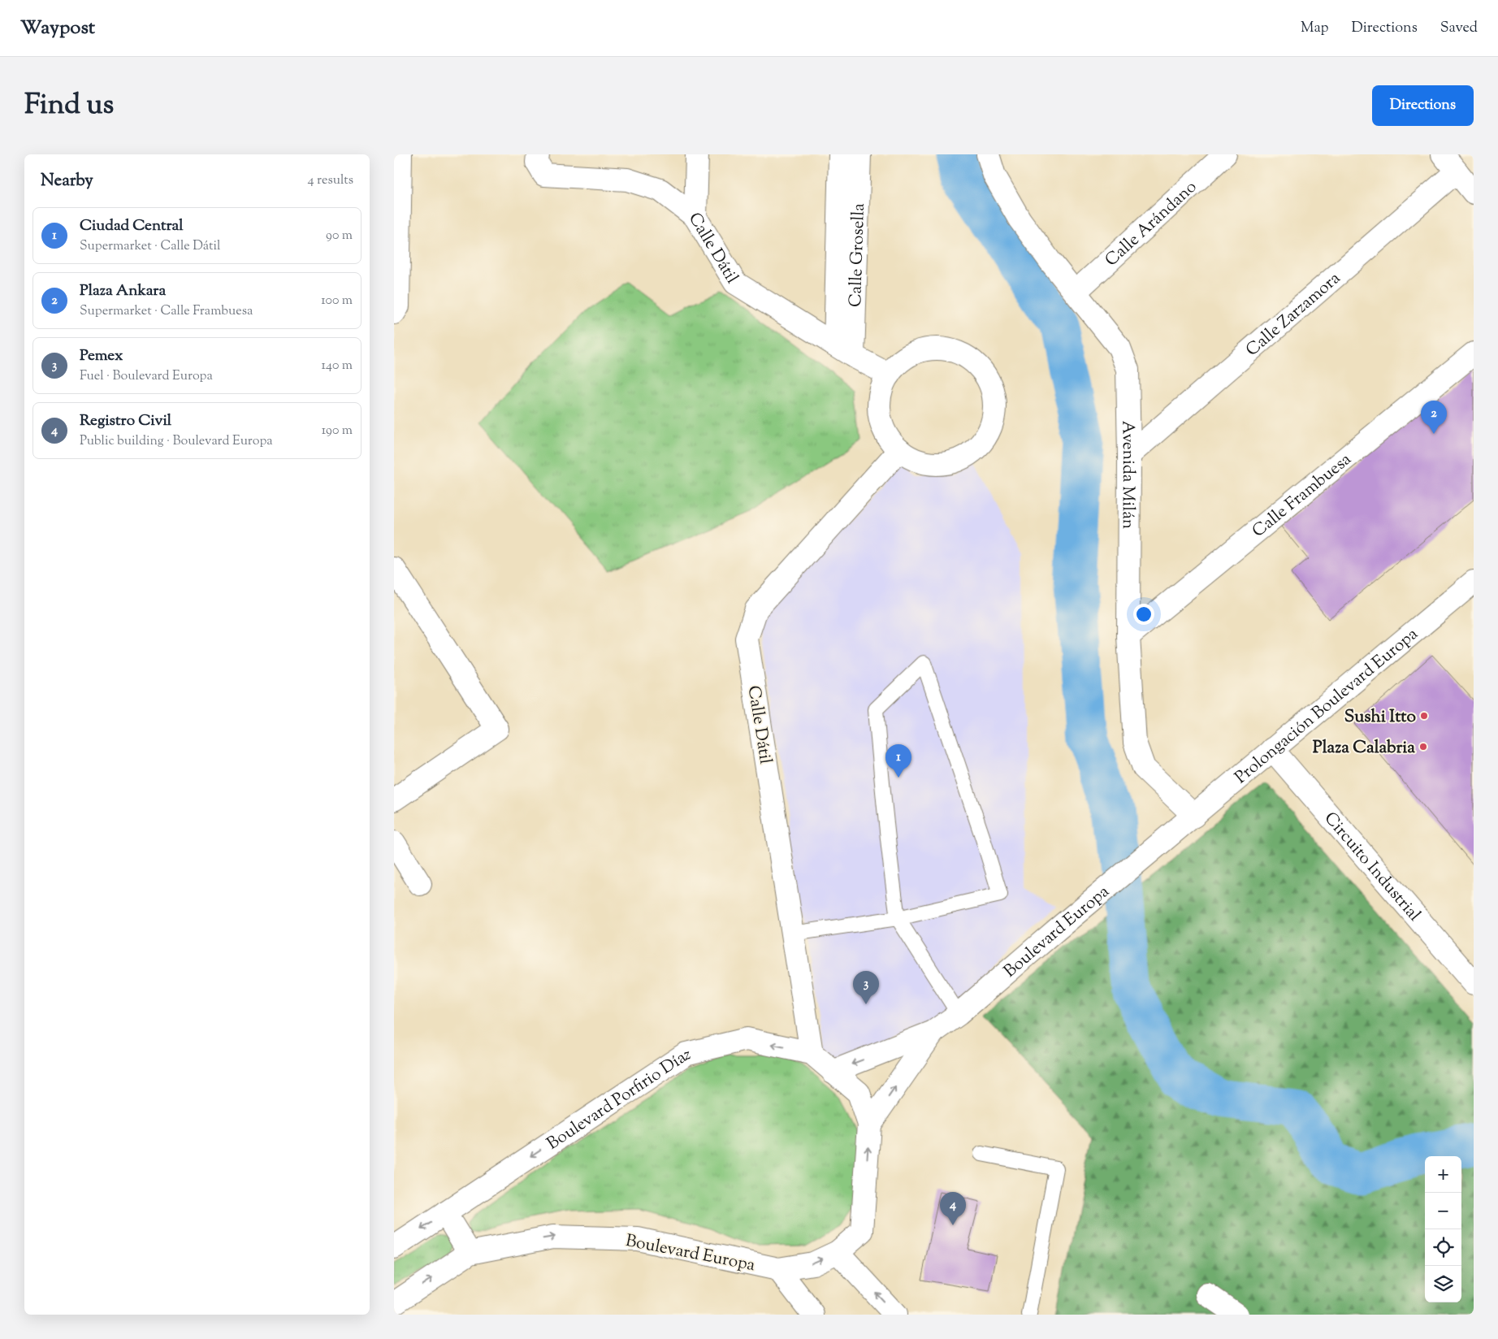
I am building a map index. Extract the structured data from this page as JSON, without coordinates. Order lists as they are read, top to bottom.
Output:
{
  "streets": {
    "street": [
      "Calle Arándano",
      "Calle Dátil",
      "Calle Grosella",
      "Calle Zarzamora",
      "Avenida Milán",
      "Calle Frambuesa",
      "Prolongación Boulevard Europa",
      "Circuito Industrial",
      "Boulevard Europa",
      "Boulevard Porfirio Díaz"
    ]
  },
  "crossings": [
    ["Calle Arándano", "Avenida Milán"],
    ["Calle Dátil", "Calle Grosella"],
    ["Calle Dátil", "Boulevard Porfirio Díaz"],
    ["Calle Zarzamora", "Avenida Milán"],
    ["Avenida Milán", "Calle Frambuesa"],
    ["Avenida Milán", "Prolongación Boulevard Europa"],
    ["Avenida Milán", "Boulevard Europa"],
    ["Prolongación Boulevard Europa", "Circuito Industrial"],
    ["Prolongación Boulevard Europa", "Boulevard Europa"]
  ],
  "one_way": ["Boulevard Porfirio Díaz"],
  "places": ["Sushi Itto", "Plaza Calabria"],
  "page": {
    "header": "Waypost",
    "nav": ["Map", "Directions", "Saved"],
    "title": "Find us",
    "buttons": "Directions",
    "heading": ["Nearby", "4 results"],
    "list": [
      {
        "mark": "1",
        "name": "Ciudad Central",
        "note": "Supermarket · Calle Dátil",
        "value": "90 m"
      },
      {
        "mark": "2",
        "name": "Plaza Ankara",
        "note": "Supermarket · Calle Frambuesa",
        "value": "100 m"
      },
      {
        "mark": "3",
        "name": "Pemex",
        "note": "Fuel · Boulevard Europa",
        "value": "140 m"
      },
      {
        "mark": "4",
        "name": "Registro Civil",
        "note": "Public building · Boulevard Europa",
        "value": "190 m"
      }
    ],
    "pins": [
      "2",
      "1",
      "3",
      "4"
    ],
    "map_buttons": ["+", "−"]
  }
}
